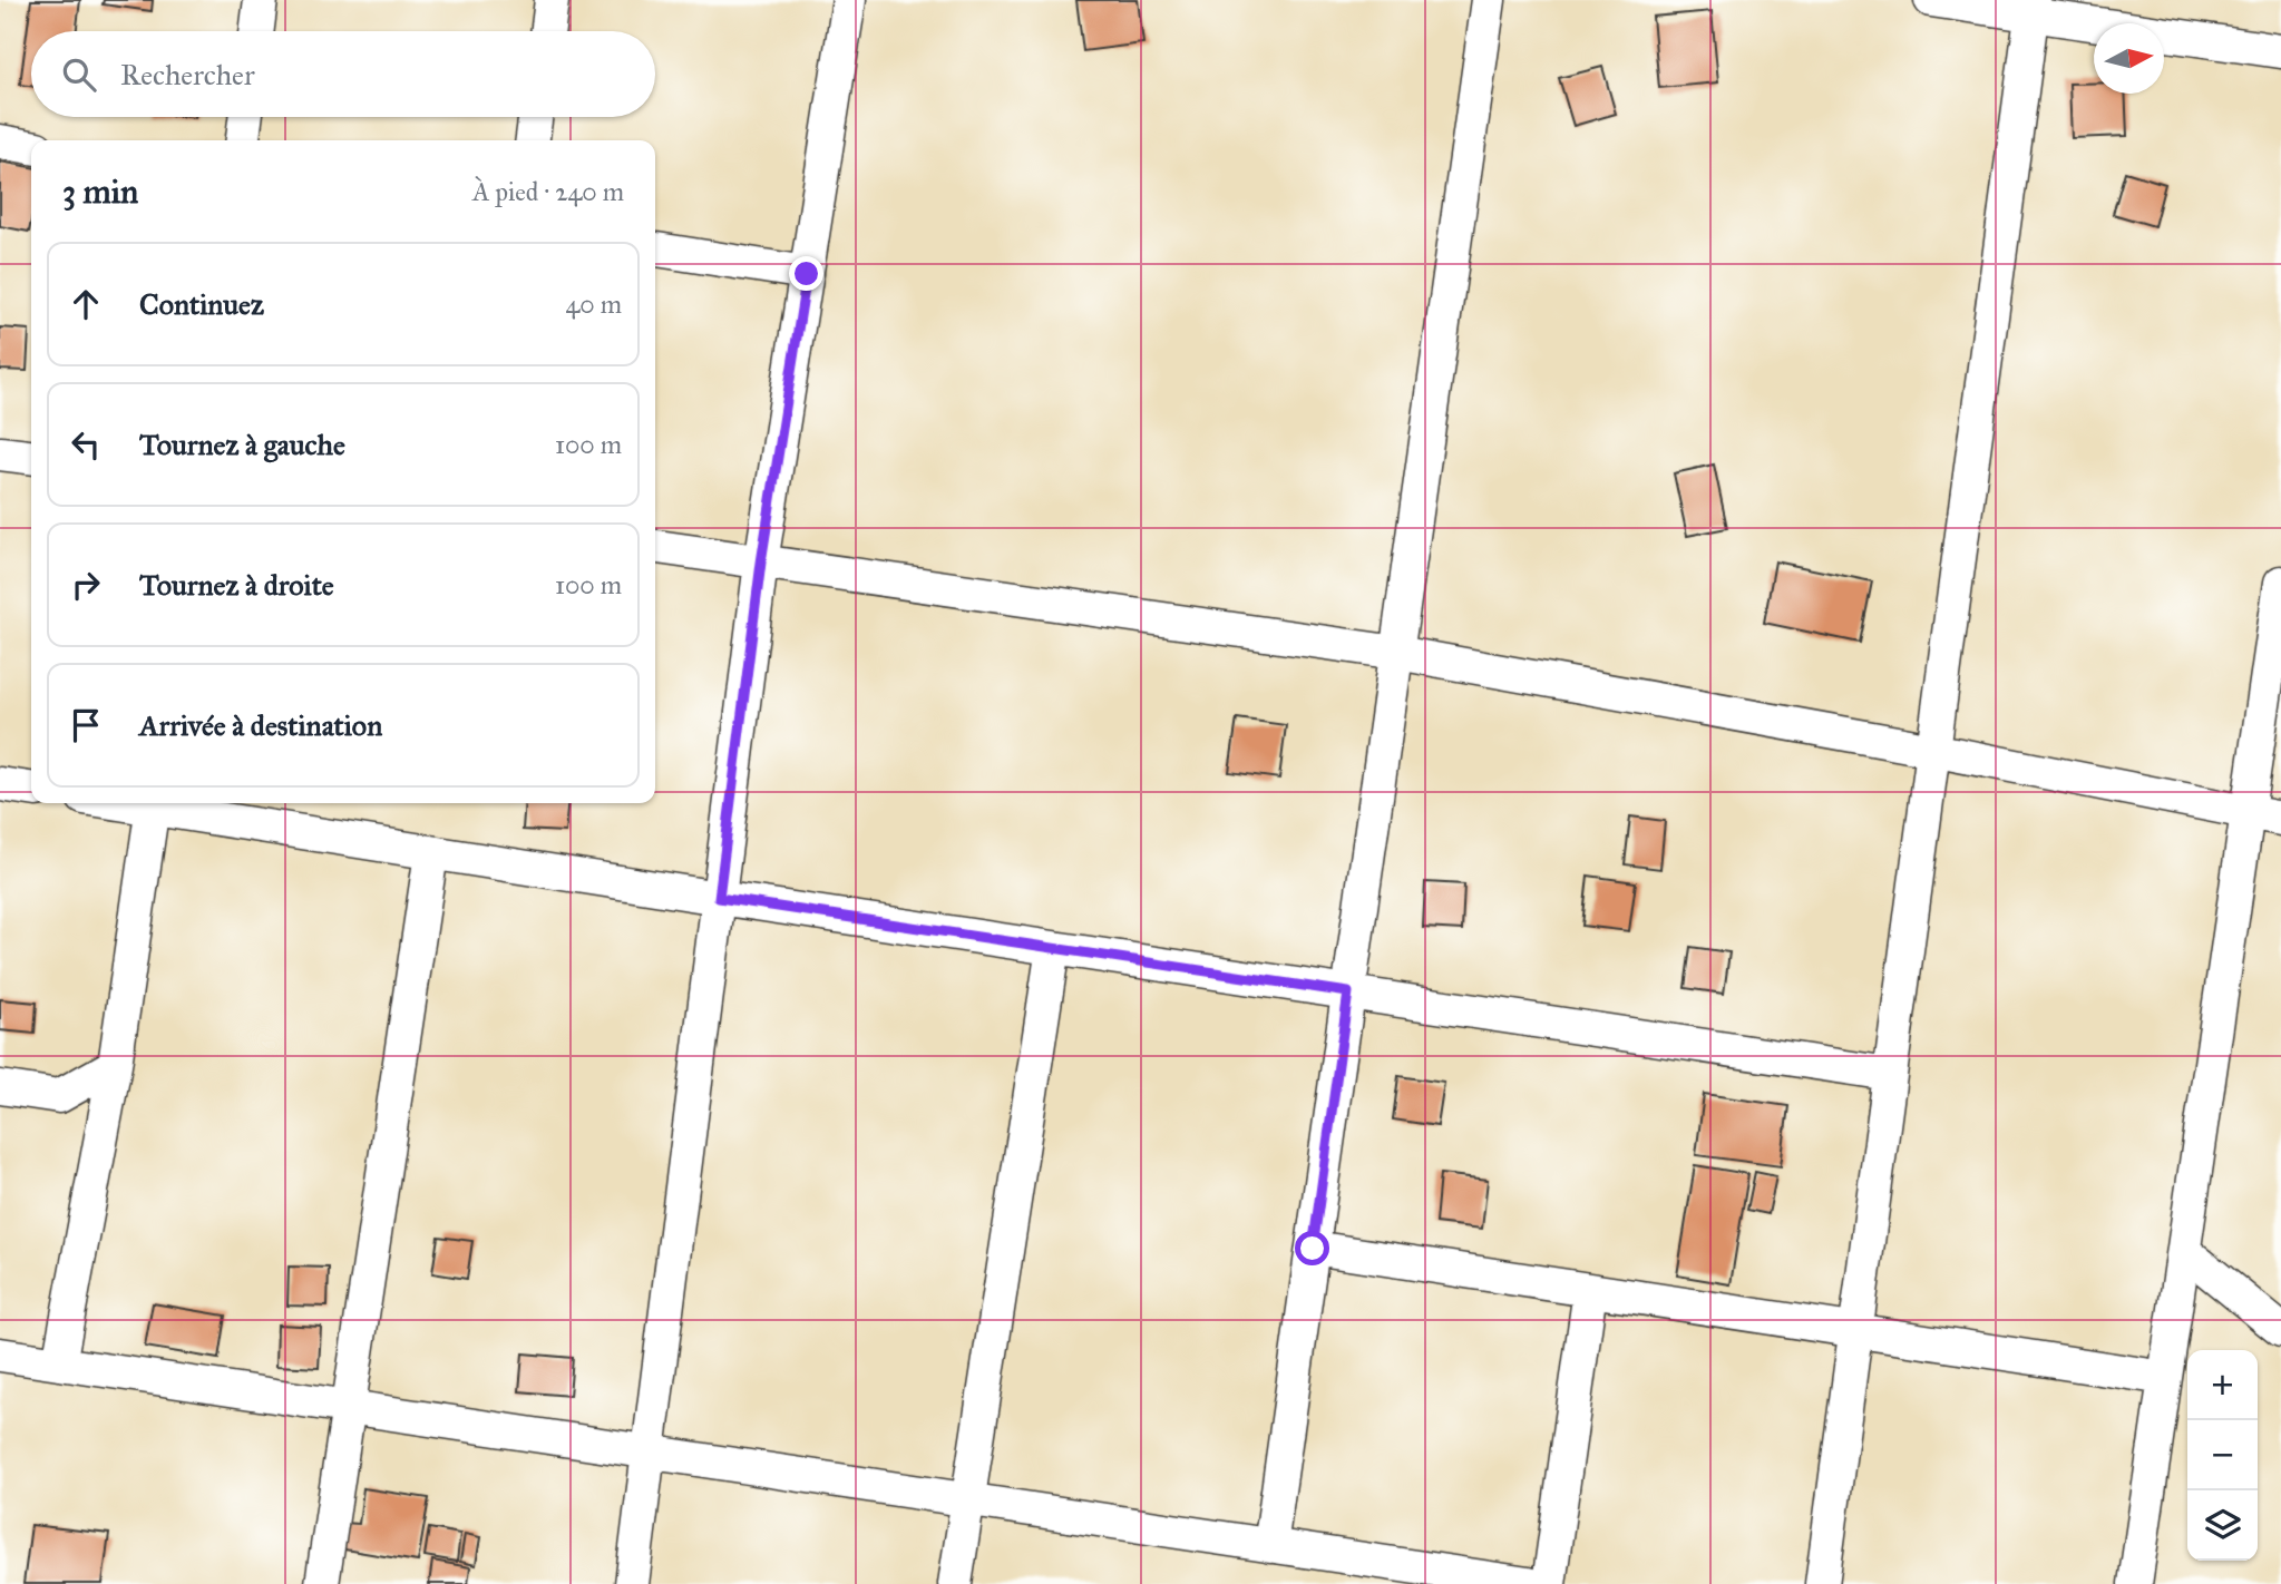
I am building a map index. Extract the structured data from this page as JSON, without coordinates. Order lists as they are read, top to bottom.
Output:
{
  "north": "right",
  "page": {
    "search": "Rechercher",
    "heading": ["3 min", "À pied · 240 m"],
    "list": [
      ["Continuez", "40 m"],
      ["Tournez à gauche", "100 m"],
      ["Tournez à droite", "100 m"],
      "Arrivée à destination"
    ],
    "map_buttons": ["+", "−"]
  }
}
